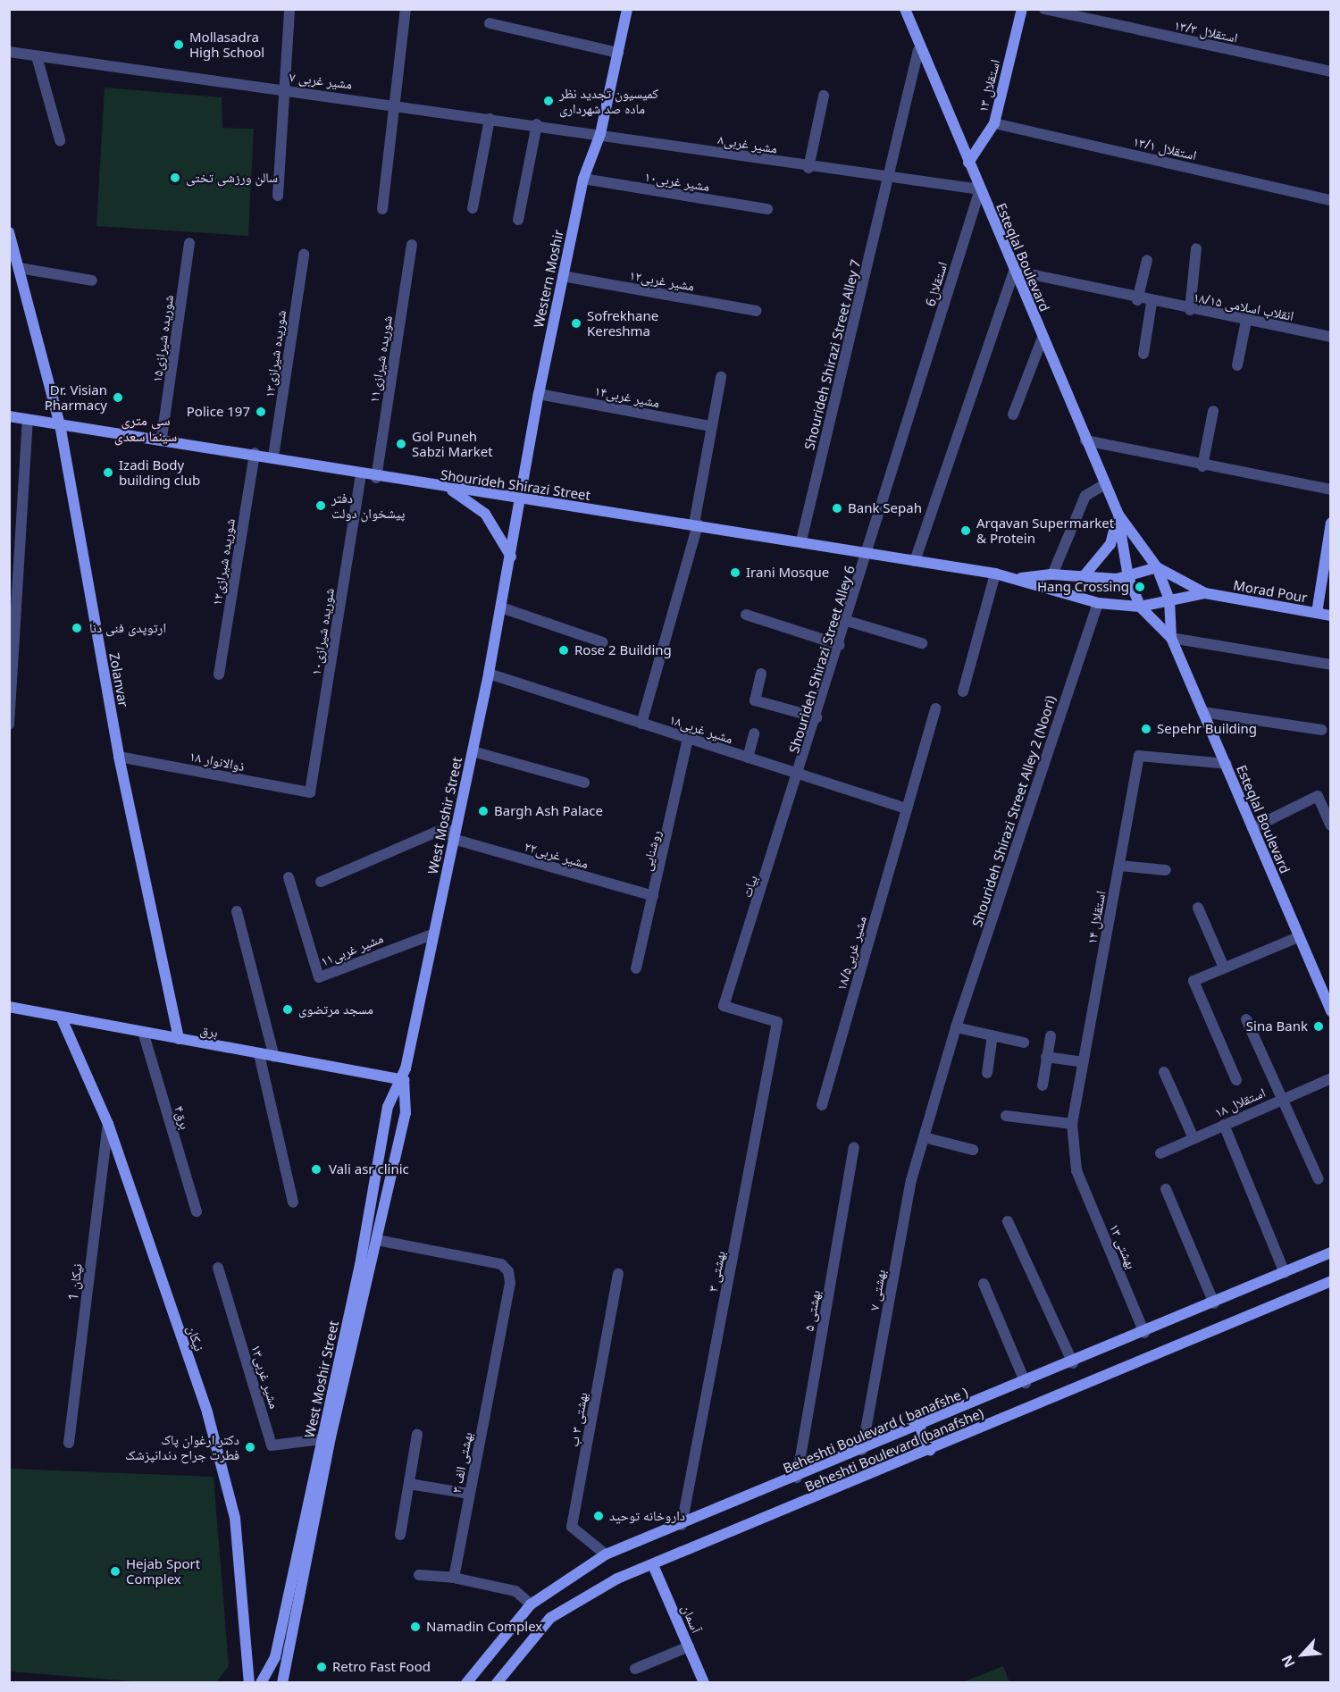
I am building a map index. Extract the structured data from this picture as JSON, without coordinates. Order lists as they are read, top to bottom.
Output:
{
  "streets": {
    "main road": [
      "۱۳ استقلال",
      "Esteqlal Boulevard",
      "Western Moshir",
      "Shourideh Shirazi Street",
      "Morad Pour",
      "Zolanvar",
      "West Moshir Street",
      "برق",
      "نیکان",
      "Beheshti Boulevard ( banafshe )",
      "Beheshti Boulevard (banafshe)",
      "آسمان"
    ],
    "street": [
      "۱۳/۳ استقلال",
      "مشیر غربی ۷",
      "مشیر غربی۸",
      "۱۳/۱ استقلال",
      "۱۰مشیر غربی",
      "مشیر غربی۱۲",
      "استقلال6",
      "۱۸/۱۵ انقلاب اسلامی",
      "شوریده شیرازی۱۵",
      "شوریده شیرازی۱۳",
      "Shourideh Shirazi Street Alley 7",
      "شوریده شیرازی۱۱",
      "مشیر غربی۱۴",
      "شوریده شیرازی۱۲",
      "۱۰شوریده شیرازی",
      "Shourideh Shirazi Street Alley 6",
      "مشیر غربی۱۸",
      "ذوالانوار ۱۸",
      "Shourideh Shirazi Street Alley 2 (Noori)",
      "روشنایی",
      "مشیر غربی۲۲",
      "بیات",
      "استقلال ۱۴",
      "مشیر غربی۱۱",
      "مشیر غربی۱۸/۵",
      "استقلال ۱۸",
      "برق۴",
      "بهشتی ۱۳",
      "بهشتی ۳",
      "نیکان 1",
      "بهشتی ۷",
      "بهشتی ۵",
      "مشیر غربی۱۳",
      "بهشتی ۳ ب",
      "بهشتی الف ۳"
    ]
  },
  "crossings": [
    ["مشیر غربی ۷", "مشیر غربی۸"],
    ["مشیر غربی ۷", "Western Moshir"],
    ["۱۳ استقلال", "۱۳/۱ استقلال"],
    ["۱۳ استقلال", "Esteqlal Boulevard"],
    ["مشیر غربی۸", "Esteqlal Boulevard"],
    ["مشیر غربی۸", "Western Moshir"],
    ["مشیر غربی۸", "استقلال6"],
    ["مشیر غربی۸", "Shourideh Shirazi Street Alley 7"],
    ["۱۰مشیر غربی", "Western Moshir"],
    ["Esteqlal Boulevard", "استقلال6"],
    ["Esteqlal Boulevard", "۱۸/۱۵ انقلاب اسلامی"],
    ["Esteqlal Boulevard", "Shourideh Shirazi Street Alley 7"],
    ["Esteqlal Boulevard", "Shourideh Shirazi Street"],
    ["Esteqlal Boulevard", "Morad Pour"],
    ["Esteqlal Boulevard", "استقلال ۱۴"],
    ["Western Moshir", "مشیر غربی۱۲"],
    ["Western Moshir", "مشیر غربی۱۴"],
    ["Western Moshir", "Shourideh Shirazi Street"],
    ["Western Moshir", "West Moshir Street"],
    ["استقلال6", "Shourideh Shirazi Street"],
    ["استقلال6", "Shourideh Shirazi Street Alley 6"],
    ["شوریده شیرازی۱۵", "Shourideh Shirazi Street"],
    ["شوریده شیرازی۱۳", "Shourideh Shirazi Street"],
    ["Shourideh Shirazi Street Alley 7", "Shourideh Shirazi Street"],
    ["شوریده شیرازی۱۱", "Shourideh Shirazi Street"],
    ["Shourideh Shirazi Street", "شوریده شیرازی۱۲"],
    ["Shourideh Shirazi Street", "Morad Pour"],
    ["Shourideh Shirazi Street", "۱۰شوریده شیرازی"],
    ["Shourideh Shirazi Street", "Shourideh Shirazi Street Alley 6"],
    ["Shourideh Shirazi Street", "Zolanvar"],
    ["Shourideh Shirazi Street", "Shourideh Shirazi Street Alley 2 (Noori)"],
    ["۱۰شوریده شیرازی", "ذوالانوار ۱۸"],
    ["Shourideh Shirazi Street Alley 6", "مشیر غربی۱۸"],
    ["Shourideh Shirazi Street Alley 6", "بیات"],
    ["Zolanvar", "ذوالانوار ۱۸"],
    ["Zolanvar", "برق"],
    ["مشیر غربی۱۸", "West Moshir Street"],
    ["مشیر غربی۱۸", "روشنایی"],
    ["مشیر غربی۱۸", "بیات"],
    ["مشیر غربی۱۸", "مشیر غربی۱۸/۵"],
    ["Shourideh Shirazi Street Alley 2 (Noori)", "بهشتی ۷"],
    ["West Moshir Street", "مشیر غربی۲۲"],
    ["West Moshir Street", "مشیر غربی۱۱"],
    ["West Moshir Street", "برق"],
    ["West Moshir Street", "مشیر غربی۱۳"],
    ["West Moshir Street", "بهشتی الف ۳"],
    ["روشنایی", "مشیر غربی۲۲"],
    ["بیات", "بهشتی ۳"],
    ["استقلال ۱۴", "بهشتی ۱۳"],
    ["برق", "برق۴"],
    ["برق", "نیکان"],
    ["بهشتی ۱۳", "Beheshti Boulevard ( banafshe )"],
    ["بهشتی ۳", "Beheshti Boulevard ( banafshe )"],
    ["نیکان 1", "نیکان"],
    ["بهشتی ۷", "Beheshti Boulevard ( banafshe )"],
    ["بهشتی ۵", "Beheshti Boulevard ( banafshe )"],
    ["بهشتی ۳ ب", "Beheshti Boulevard ( banafshe )"],
    ["Beheshti Boulevard (banafshe)", "آسمان"]
  ],
  "districts": ["سی متری سینما سعدی"],
  "places": [
    "Mollasadra High School",
    "کمیسیون تجدید نظر ماده صد شهرداری",
    "سالن ورزشی تختی",
    "Sofrekhane Kereshma",
    "Dr. Visian Pharmacy",
    "Police 197",
    "Gol Puneh Sabzi Market",
    "Izadi Body building club",
    "دفتر پیشخوان دولت",
    "Bank Sepah",
    "Arqavan Supermarket & Protein",
    "Irani Mosque",
    "Hang Crossing",
    "ارتوپدی فنی دنا",
    "Rose 2 Building",
    "Sepehr Building",
    "Bargh Ash Palace",
    "مسجد مرتضوی",
    "Sina Bank",
    "Vali asr clinic",
    "دکتر ارغوان پاک فطرت جراح دندانپزشک",
    "داروخانه توحید",
    "Hejab Sport Complex",
    "Namadin Complex",
    "Retro Fast Food"
  ],
  "north": "bottom left"
}
